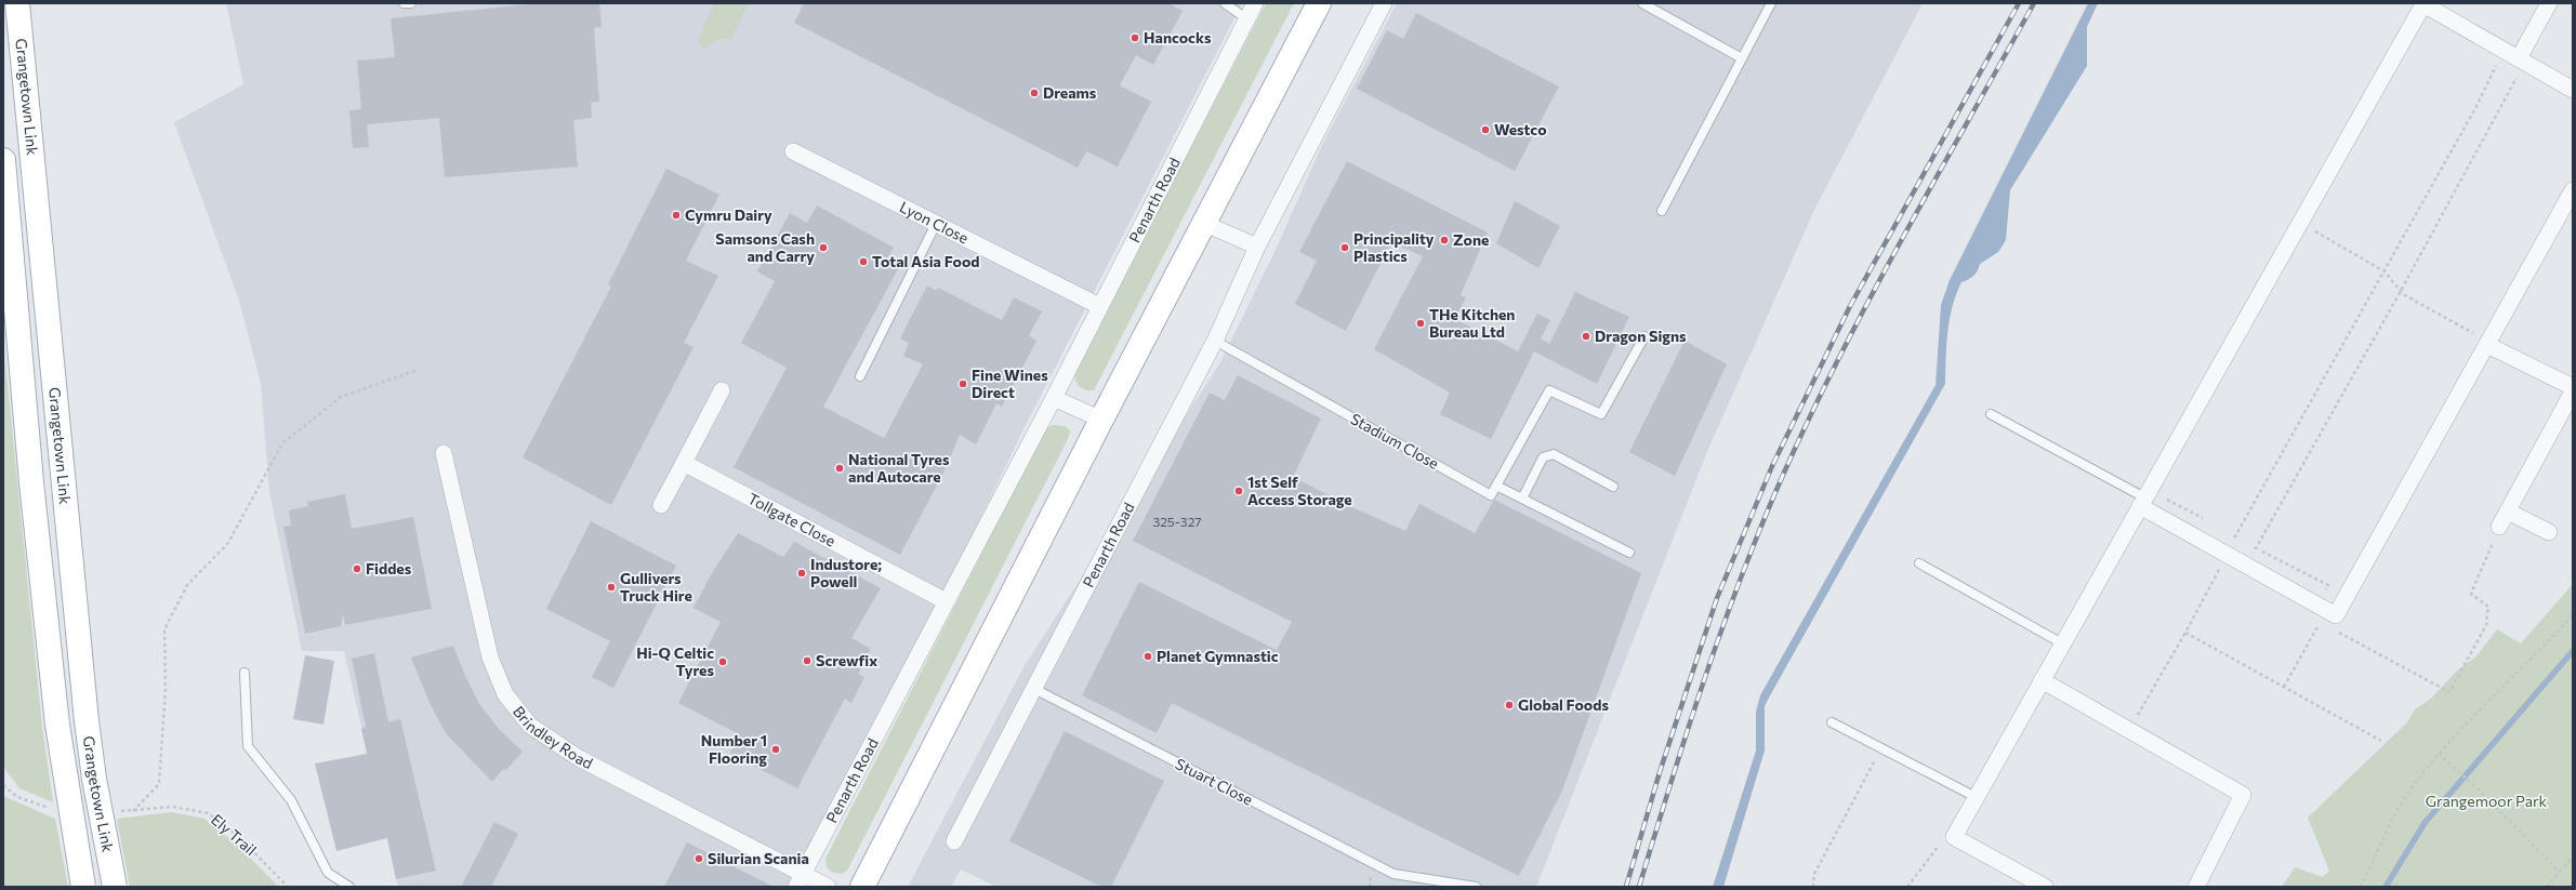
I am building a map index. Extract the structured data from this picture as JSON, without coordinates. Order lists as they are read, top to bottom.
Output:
{
  "streets": {
    "main road": ["Grangetown Link"],
    "street": [
      "Penarth Road",
      "Lyon Close",
      "Tollgate Close",
      "Brindley Road"
    ],
    "lane": ["Stadium Close", "Stuart Close"],
    "path": ["Ely Trail"]
  },
  "crossings": [
    ["Penarth Road", "Lyon Close"],
    ["Penarth Road", "Stadium Close"],
    ["Penarth Road", "Tollgate Close"],
    ["Penarth Road", "Brindley Road"],
    ["Penarth Road", "Stuart Close"]
  ],
  "parks": ["Grangemoor Park"],
  "places": [
    "Hancocks",
    "Dreams",
    "Westco",
    "Cymru Dairy",
    "Zone",
    "Samsons Cash and Carry",
    "Principality Plastics",
    "Total Asia Food",
    "THe Kitchen Bureau Ltd",
    "Dragon Signs",
    "Fine Wines Direct",
    "National Tyres and Autocare",
    "1st Self Access Storage",
    "Fiddes",
    "Industore; Powell",
    "Gullivers Truck Hire",
    "Planet Gymnastic",
    "Screwfix",
    "Hi-Q Celtic Tyres",
    "Global Foods",
    "Number 1 Flooring",
    "Silurian Scania"
  ],
  "house_numbers": ["325-327"]
}
